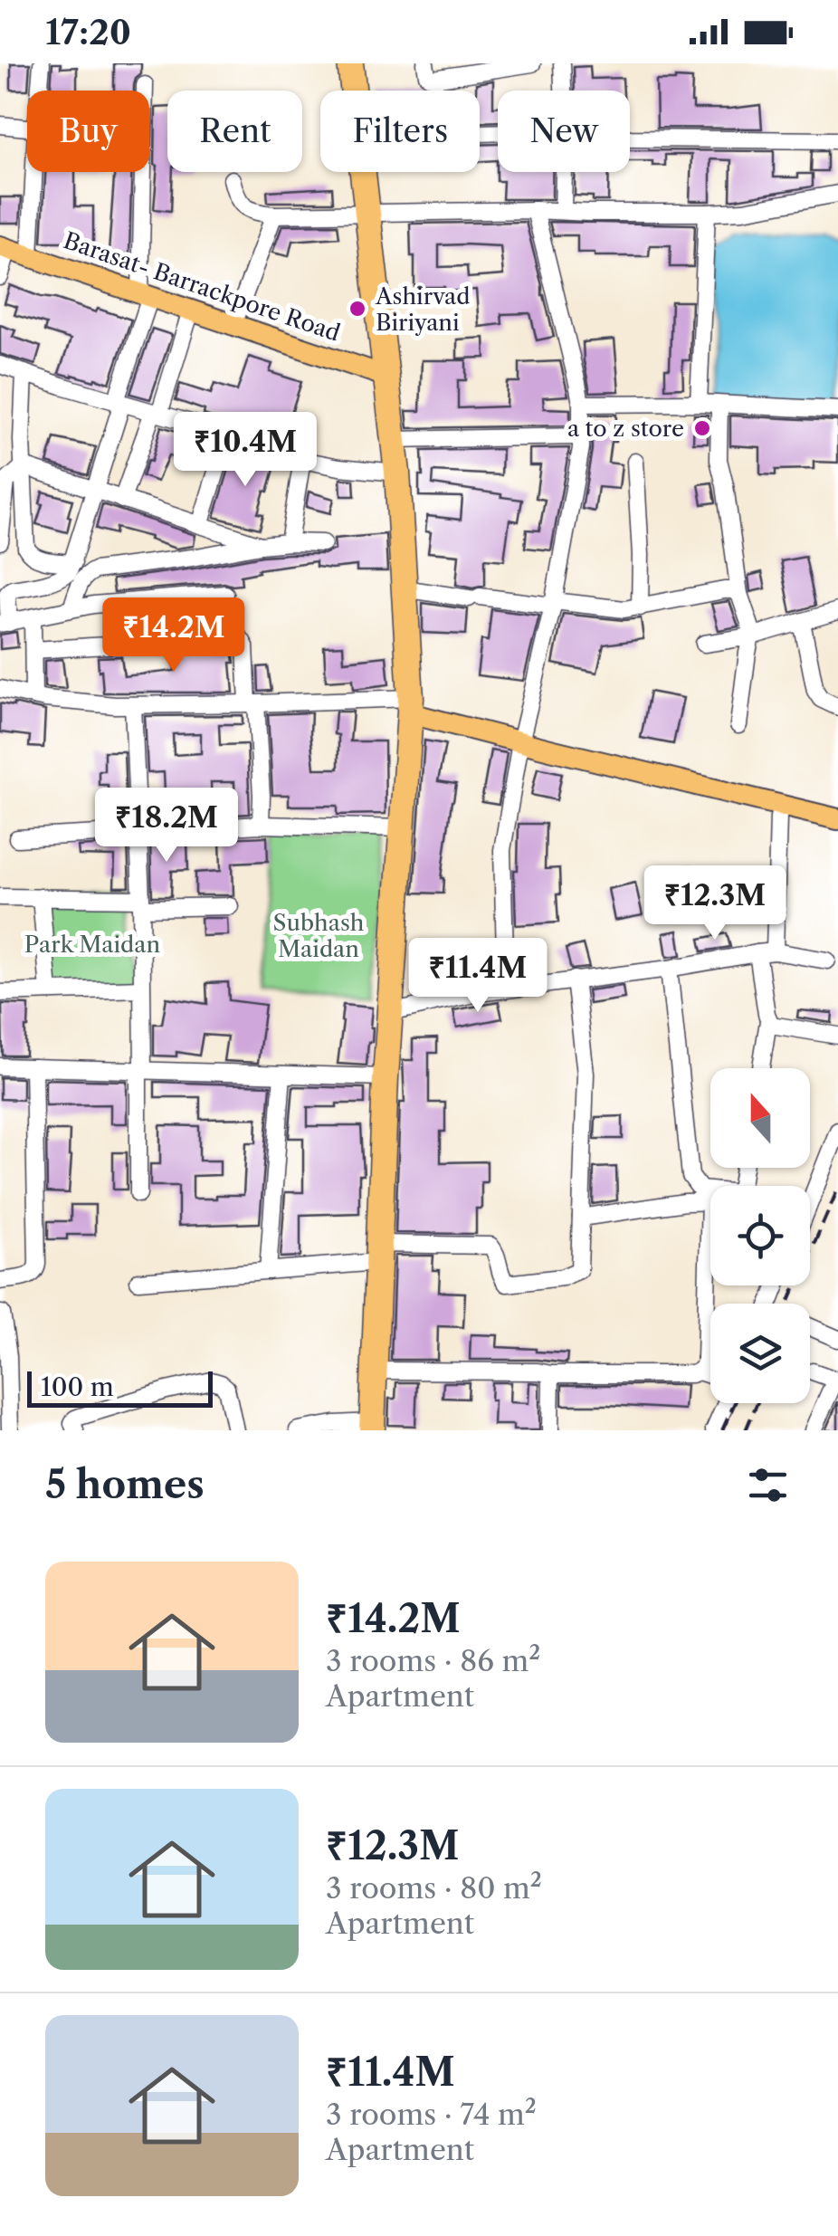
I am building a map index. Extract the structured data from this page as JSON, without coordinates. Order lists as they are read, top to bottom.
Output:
{
  "streets": {
    "main road": ["Barasat- Barrackpore Road"]
  },
  "parks": ["Subhash Maidan", "Park Maidan"],
  "places": ["Ashirvad Biriyani", "a to z store"],
  "scale_bar": "100 m",
  "north": "top",
  "page": {
    "status": "17:20",
    "chip": [
      "Buy",
      "Rent",
      "Filters",
      "New"
    ],
    "price": [
      "₹10.4M",
      "₹14.2M",
      "₹18.2M",
      "₹12.3M",
      "₹11.4M"
    ],
    "scale": "100 m",
    "heading": "5 homes",
    "list": [
      {
        "name": "₹14.2M",
        "note": "3 rooms · 86 m² · Apartment"
      },
      {
        "name": "₹12.3M",
        "note": "3 rooms · 80 m² · Apartment"
      },
      {
        "name": "₹11.4M",
        "note": "3 rooms · 74 m² · Apartment"
      }
    ]
  }
}
